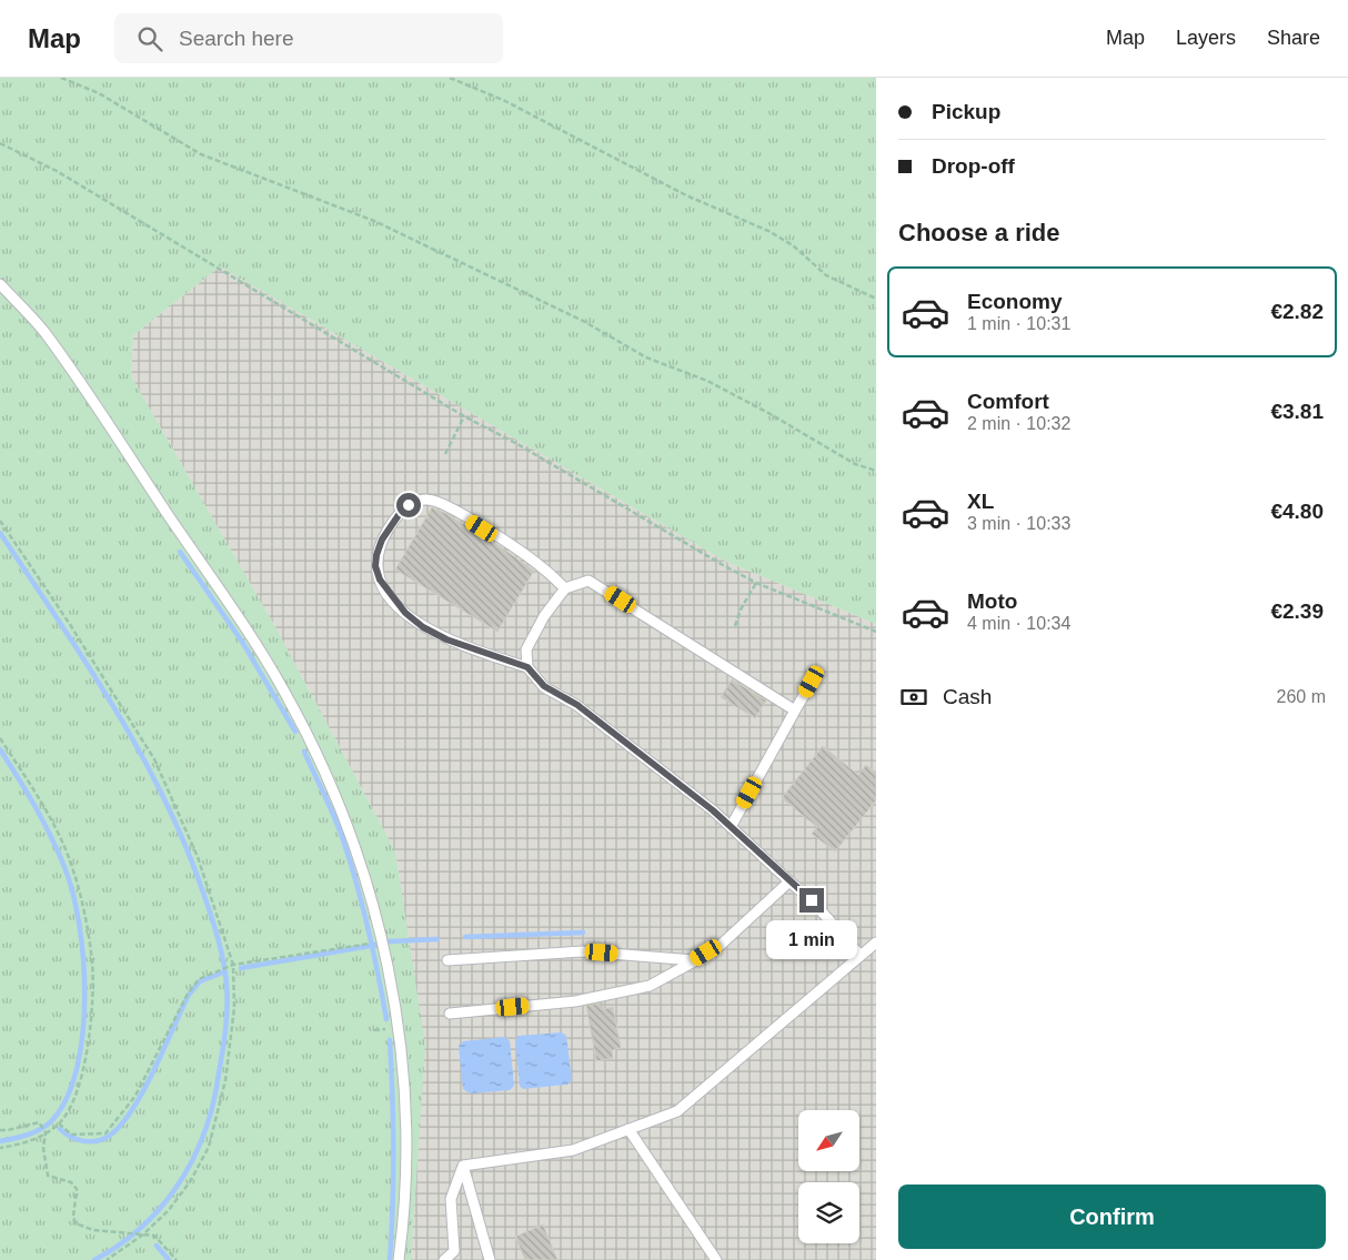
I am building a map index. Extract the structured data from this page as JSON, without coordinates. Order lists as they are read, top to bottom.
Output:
{
  "north": "bottom left",
  "page": {
    "header": "Map",
    "search": "Search here",
    "nav": ["Map", "Layers", "Share"],
    "banner": ["Pickup", "Drop-off"],
    "heading": "Choose a ride",
    "list": [
      {
        "name": "Economy",
        "note": "1 min · 10:31",
        "value": "€2.82"
      },
      {
        "name": "Comfort",
        "note": "2 min · 10:32",
        "value": "€3.81"
      },
      {
        "name": "XL",
        "note": "3 min · 10:33",
        "value": "€4.80"
      },
      {
        "name": "Moto",
        "note": "4 min · 10:34",
        "value": "€2.39"
      }
    ],
    "pay": ["Cash", "260 m"],
    "bubble": "1 min",
    "buttons": "Confirm"
  }
}
